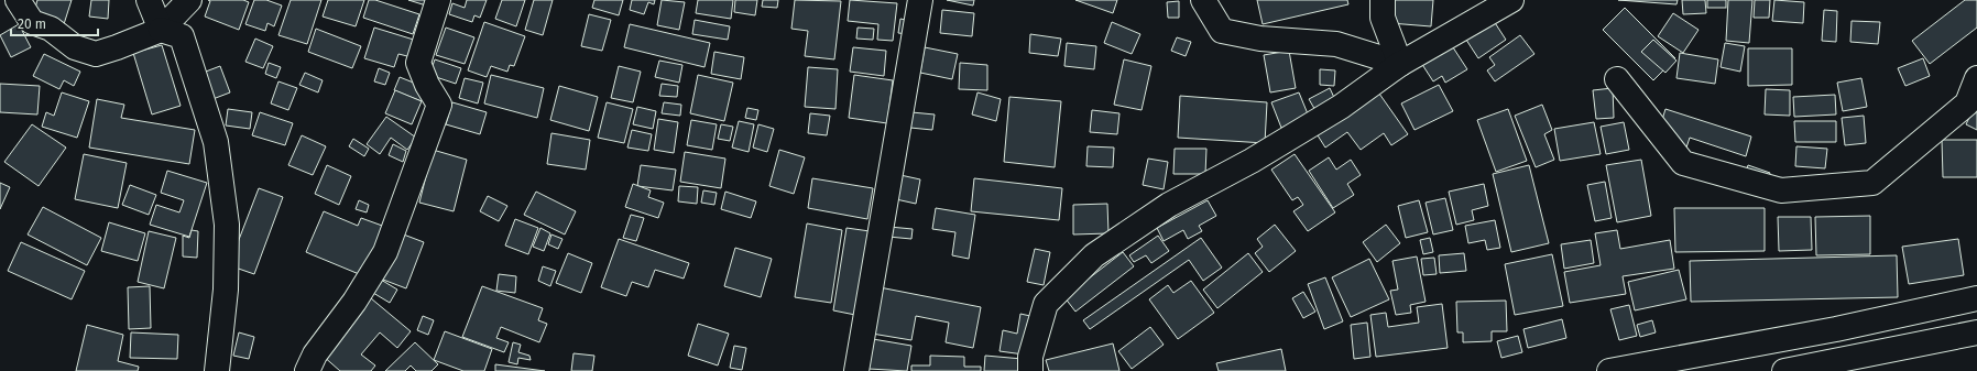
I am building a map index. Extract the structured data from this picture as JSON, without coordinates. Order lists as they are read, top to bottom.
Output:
{
  "scale_bar": "20 m"
}
